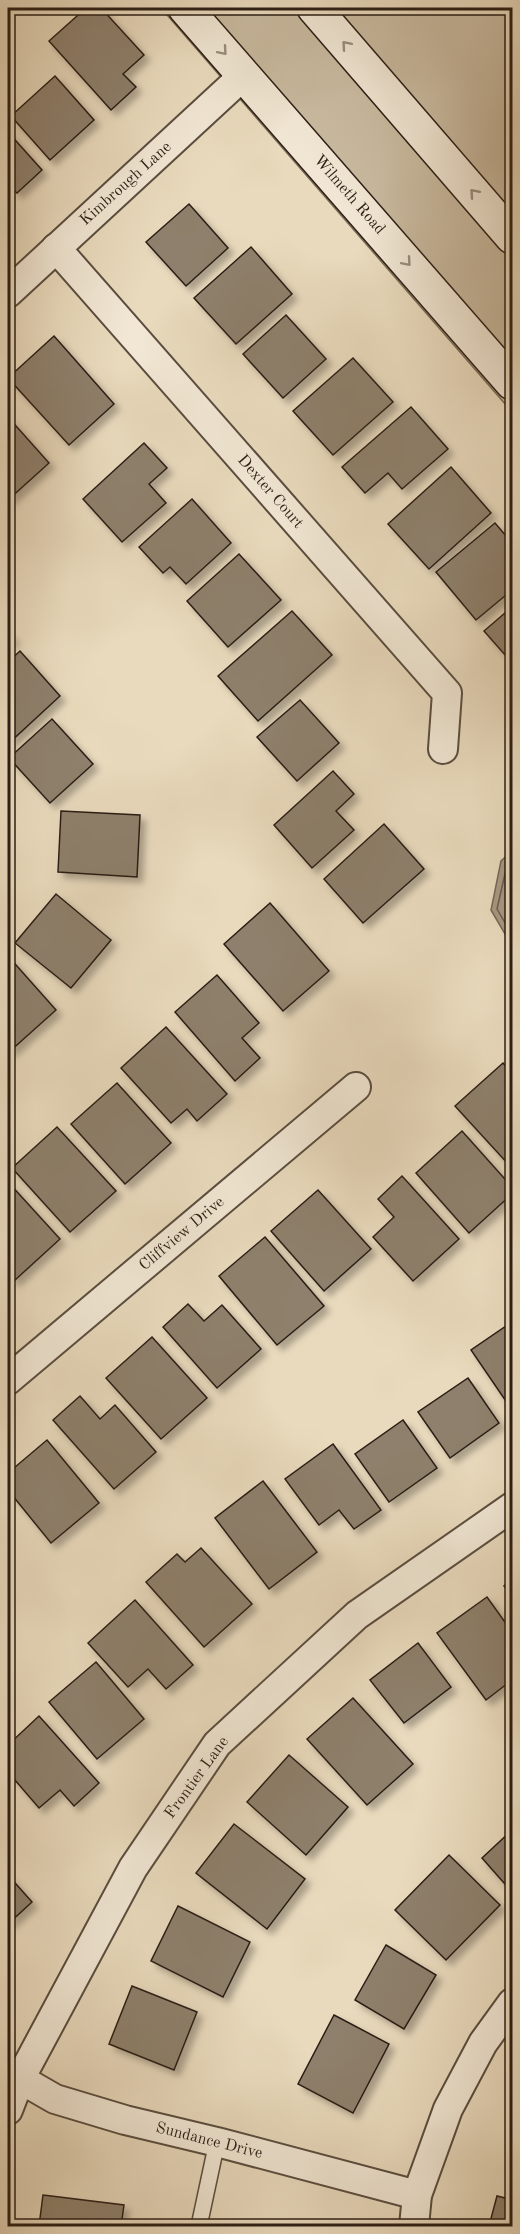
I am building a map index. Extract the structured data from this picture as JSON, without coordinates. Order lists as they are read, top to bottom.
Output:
{
  "streets": {
    "main road": ["Wilmeth Road"],
    "street": [
      "Kimbrough Lane",
      "Dexter Court",
      "Cliffview Drive",
      "Frontier Lane",
      "Sundance Drive"
    ]
  },
  "crossings": [
    ["Kimbrough Lane", "Wilmeth Road"],
    ["Kimbrough Lane", "Dexter Court"],
    ["Frontier Lane", "Sundance Drive"]
  ]
}
